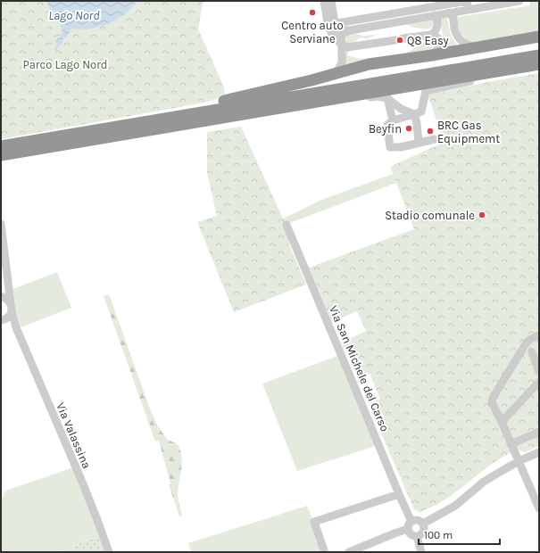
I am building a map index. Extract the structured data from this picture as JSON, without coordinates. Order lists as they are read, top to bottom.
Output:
{
  "streets": {
    "street": ["Via San Michele del Carso", "Via Valassina"]
  },
  "water": ["Lago Nord"],
  "parks": ["Parco Lago Nord"],
  "places": [
    "Centro auto Serviane",
    "Q8 Easy",
    "Beyfin",
    "BRC Gas Equipmemt",
    "Stadio comunale"
  ],
  "scale_bar": "100 m"
}
